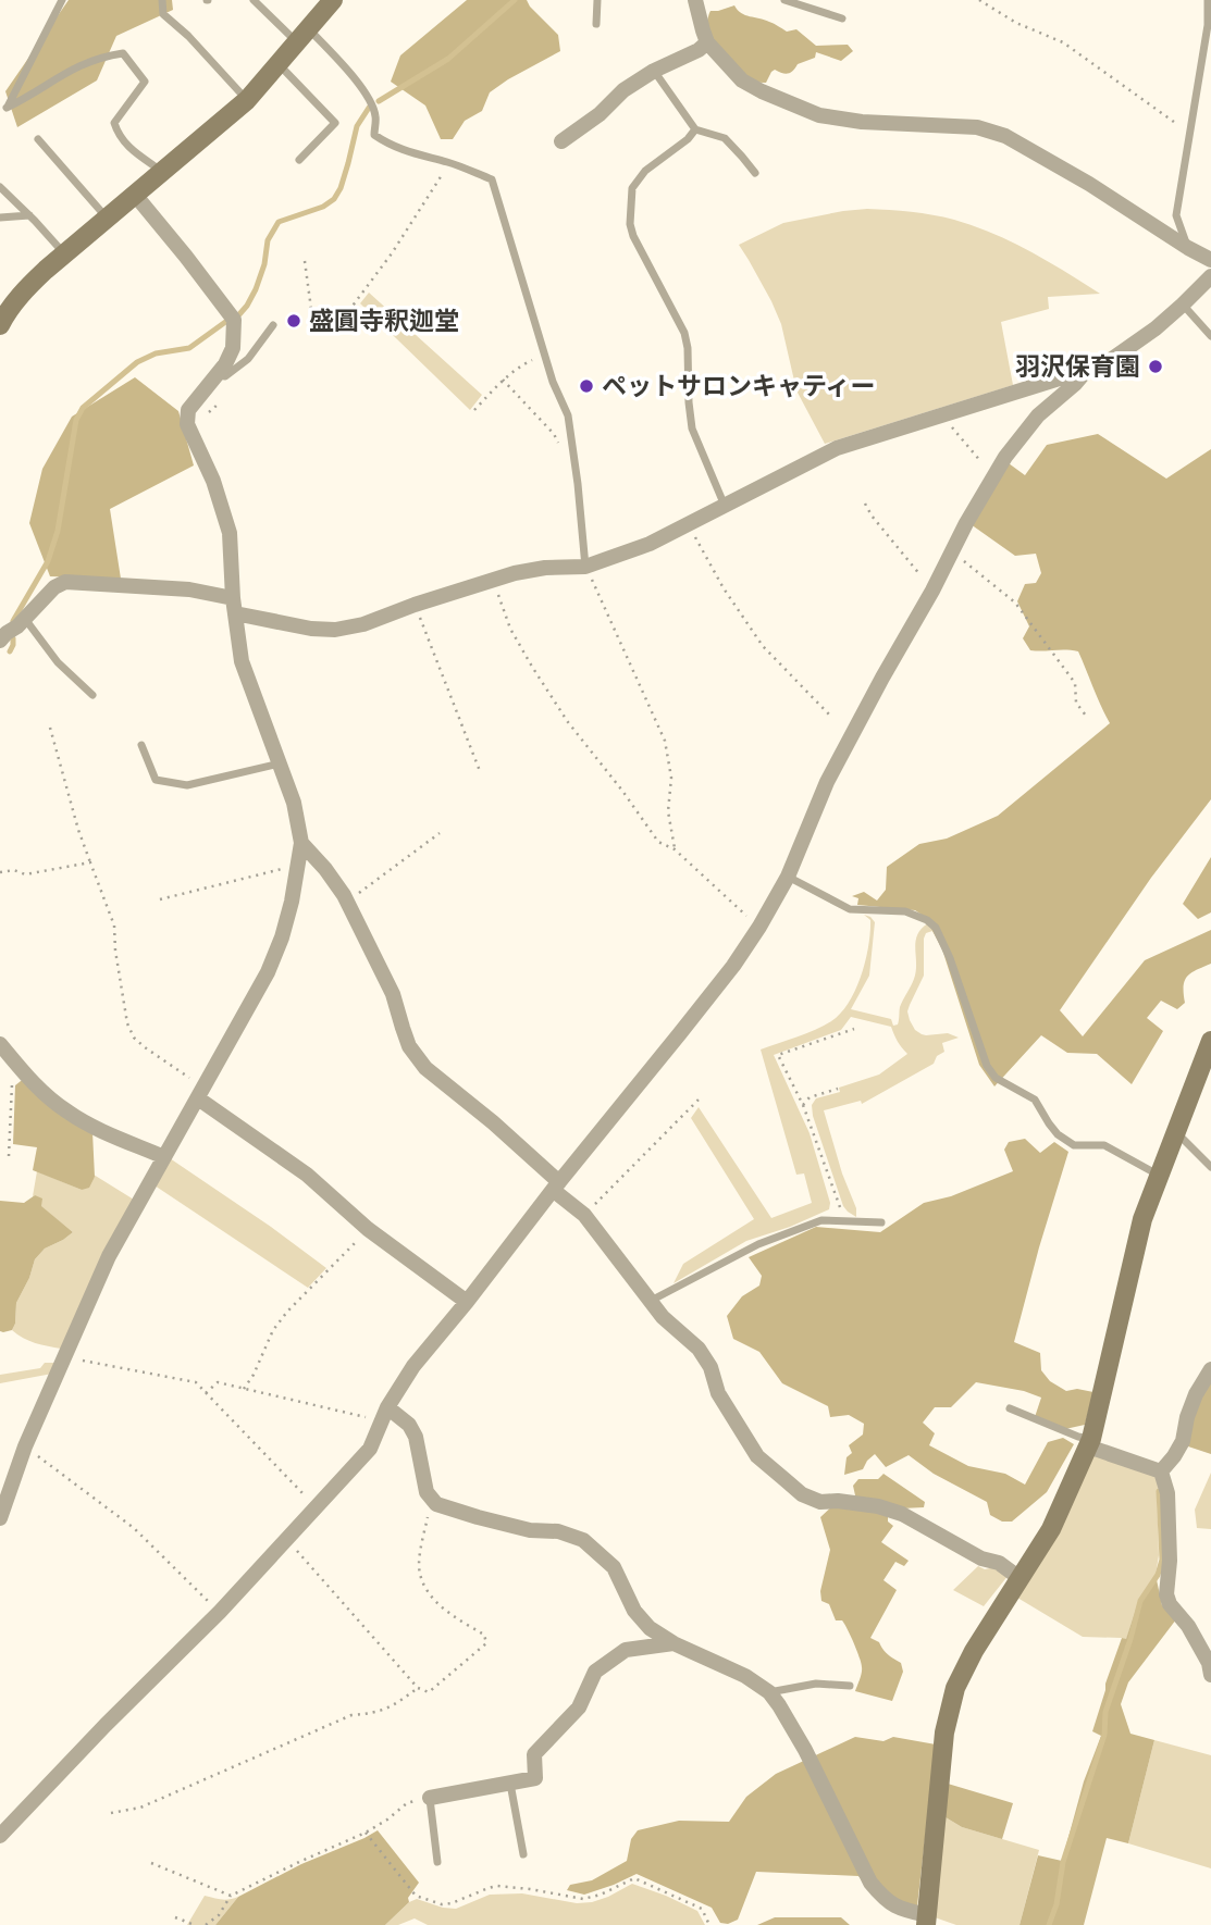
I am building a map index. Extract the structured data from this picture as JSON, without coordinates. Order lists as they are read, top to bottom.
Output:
{
  "places": ["盛圓寺釈迦堂", "羽沢保育園", "ペットサロンキャティー"]
}
